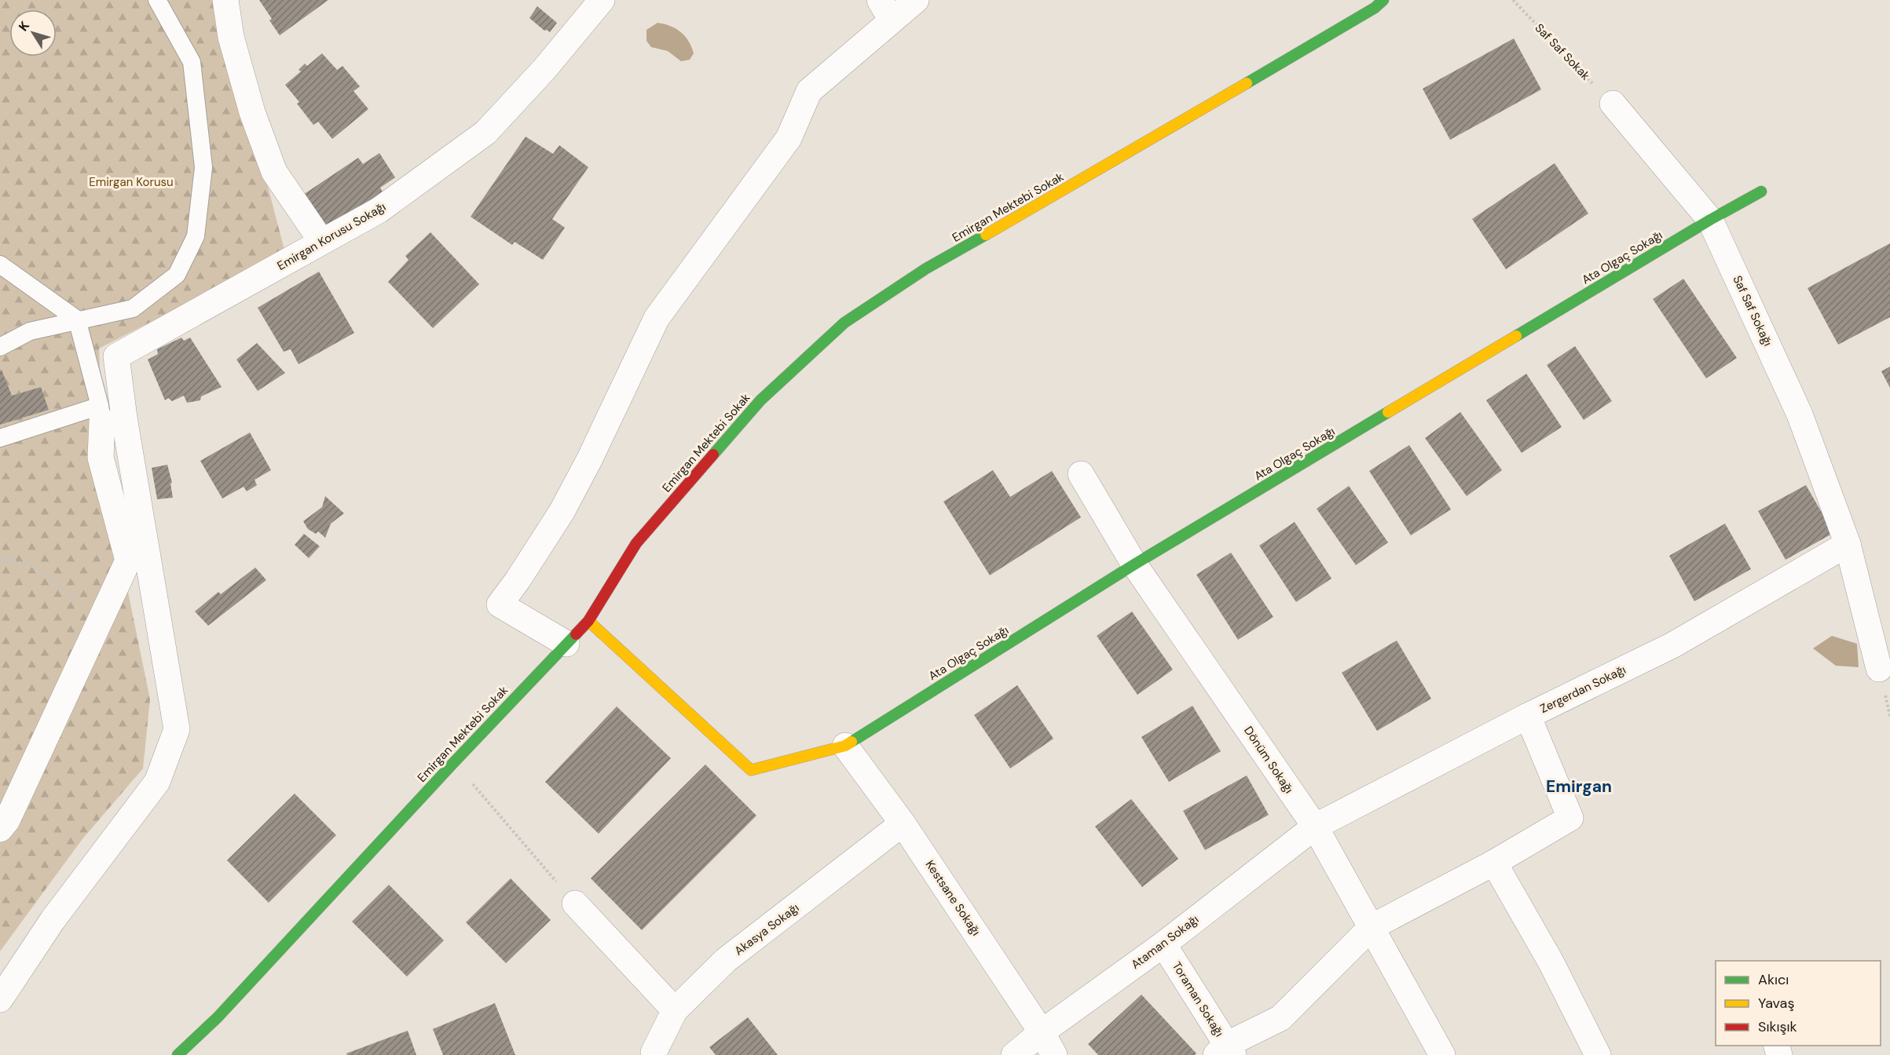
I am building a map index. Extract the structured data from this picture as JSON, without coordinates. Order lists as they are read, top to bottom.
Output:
{
  "streets": {
    "street": [
      "Emirgan Mektebi Sokak",
      "Emirgan Korusu Sokağı",
      "Ata Olgaç Sokağı",
      "Saf Saf Sokağı",
      "Zergerdan Sokağı",
      "Dönüm Sokağı",
      "Kestsane Sokağı",
      "Akasya Sokağı",
      "Ataman Sokağı",
      "Toraman Sokağı"
    ],
    "path": ["Saf Saf Sokak"]
  },
  "crossings": [
    ["Saf Saf Sokak", "Saf Saf Sokağı"],
    ["Emirgan Mektebi Sokak", "Ata Olgaç Sokağı"],
    ["Ata Olgaç Sokağı", "Saf Saf Sokağı"],
    ["Ata Olgaç Sokağı", "Dönüm Sokağı"],
    ["Ata Olgaç Sokağı", "Kestsane Sokağı"],
    ["Saf Saf Sokağı", "Zergerdan Sokağı"],
    ["Zergerdan Sokağı", "Dönüm Sokağı"],
    ["Zergerdan Sokağı", "Ataman Sokağı"],
    ["Dönüm Sokağı", "Ataman Sokağı"],
    ["Kestsane Sokağı", "Akasya Sokağı"],
    ["Kestsane Sokağı", "Ataman Sokağı"],
    ["Ataman Sokağı", "Toraman Sokağı"]
  ],
  "districts": ["Emirgan"],
  "parks": ["Emirgan Korusu"],
  "legend": ["Akıcı", "Yavaş", "Sıkışık"],
  "north": "top left"
}
